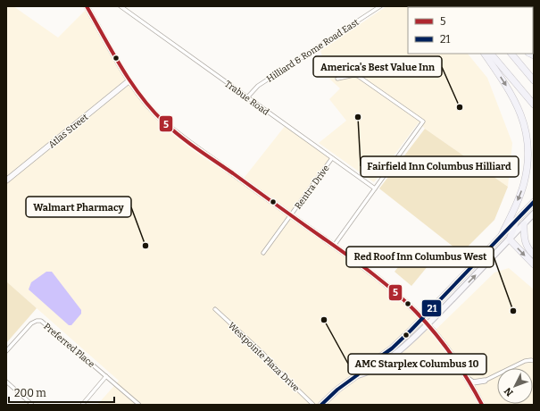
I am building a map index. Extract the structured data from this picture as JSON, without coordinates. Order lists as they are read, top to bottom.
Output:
{
  "streets": {
    "main road": ["Atlas Street"],
    "street": [
      "Hilliard & Rome Road East",
      "Trabue Road",
      "Rentra Drive",
      "Preferred Place",
      "Westpointe Plaza Drive"
    ]
  },
  "crossings": [
    ["Hilliard & Rome Road East", "Trabue Road"],
    ["Trabue Road", "Rentra Drive"]
  ],
  "places": [
    "America's Best Value Inn",
    "Fairfield Inn Columbus Hilliard",
    "Walmart Pharmacy",
    "Red Roof Inn Columbus West",
    "AMC Starplex Columbus 10"
  ],
  "lines": ["transit line 5", "transit line 21"],
  "legend": ["5", "21"],
  "scale_bar": "200 m",
  "north": "bottom left"
}
